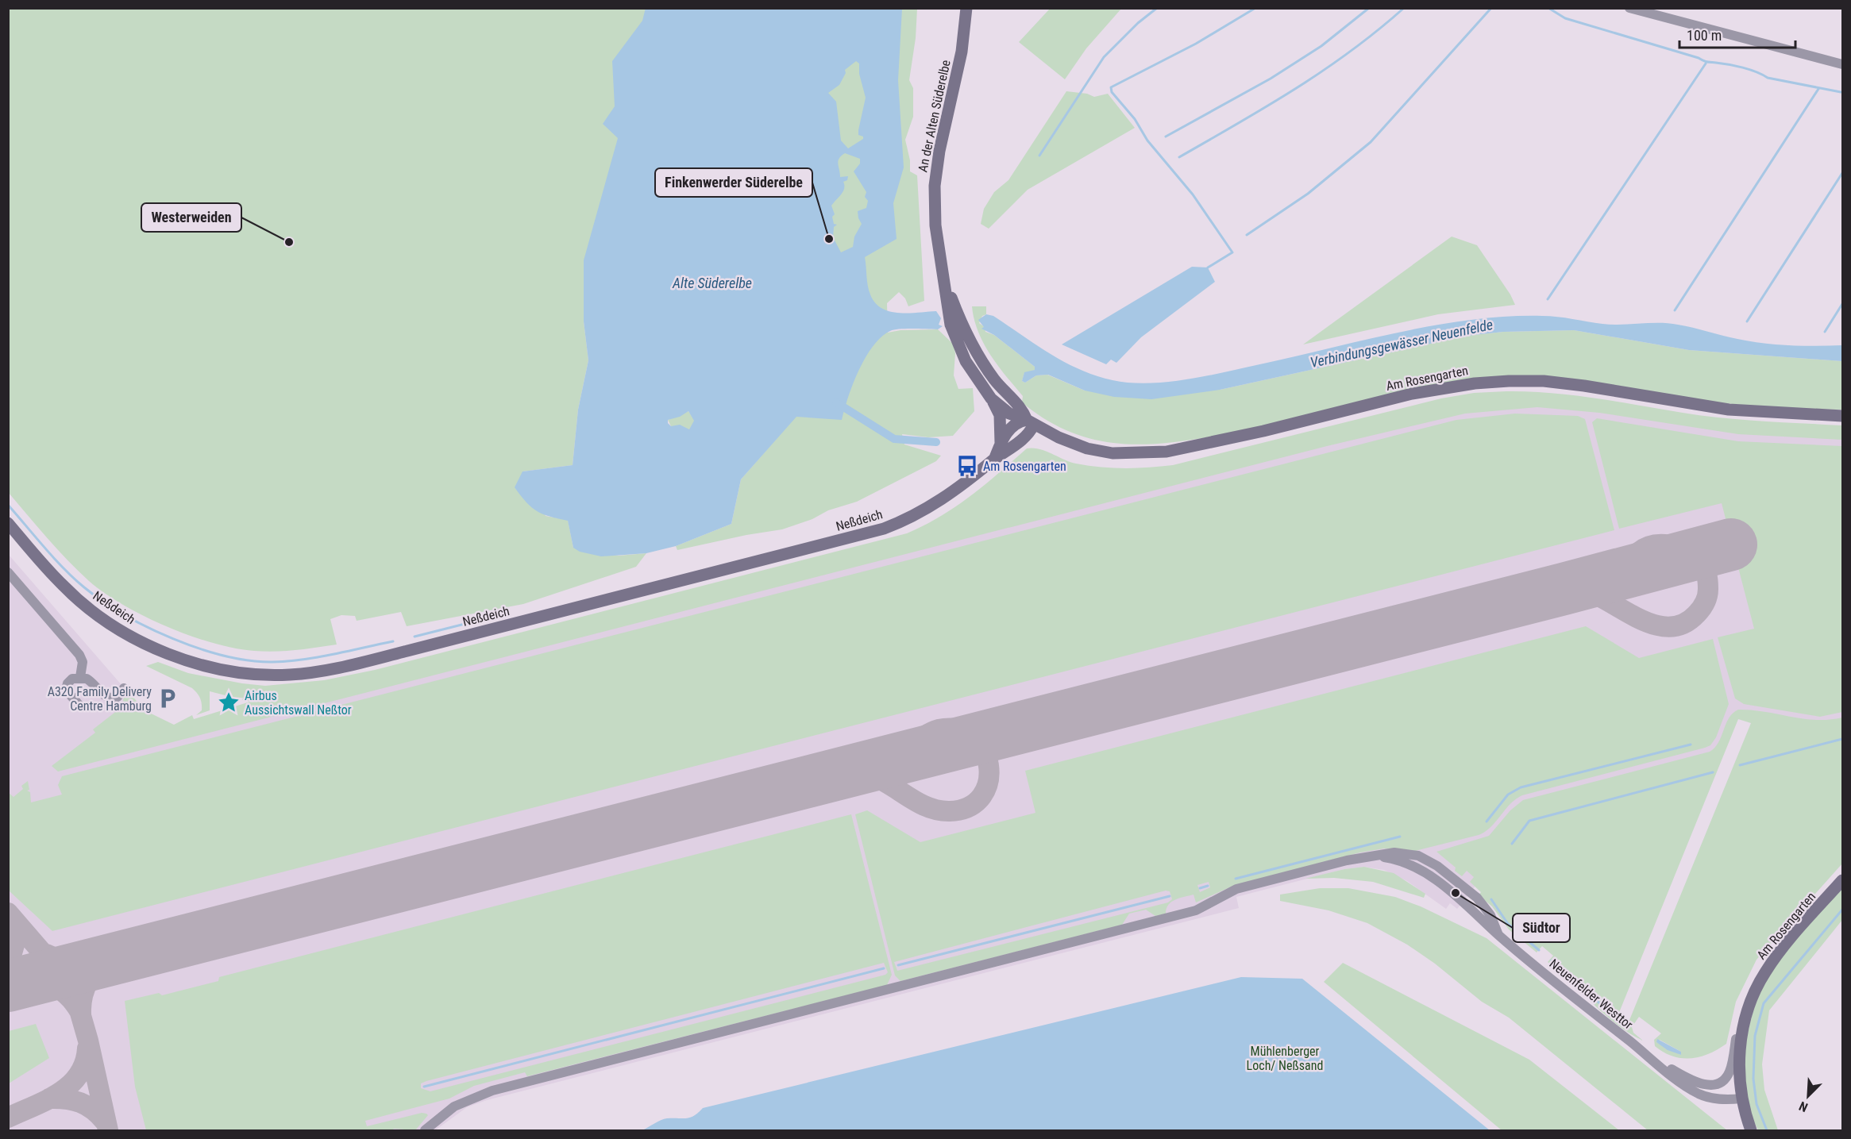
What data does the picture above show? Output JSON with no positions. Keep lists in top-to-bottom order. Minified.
{"streets":{"main road":["An der Alten Süderelbe","Am Rosengarten","Neßdeich"],"street":["Neuenfelder Westtor"]},"crossings":[["An der Alten Süderelbe","Am Rosengarten"],["An der Alten Süderelbe","Neßdeich"],["Am Rosengarten","Neßdeich"],["Am Rosengarten","Neuenfelder Westtor"]],"water":["Alte Süderelbe","Verbindungsgewässer Neuenfelde"],"parks":["Mühlenberger Loch/ Neßsand"],"places":{"other":["Finkenwerder Süderelbe","Westerweiden","Südtor"],"bus stop":["Am Rosengarten"],"parking":["A320 Family Delivery Centre Hamburg"],"place":["Airbus Aussichtswall Neßtor"]},"scale_bar":"100 m","north":"bottom left"}
